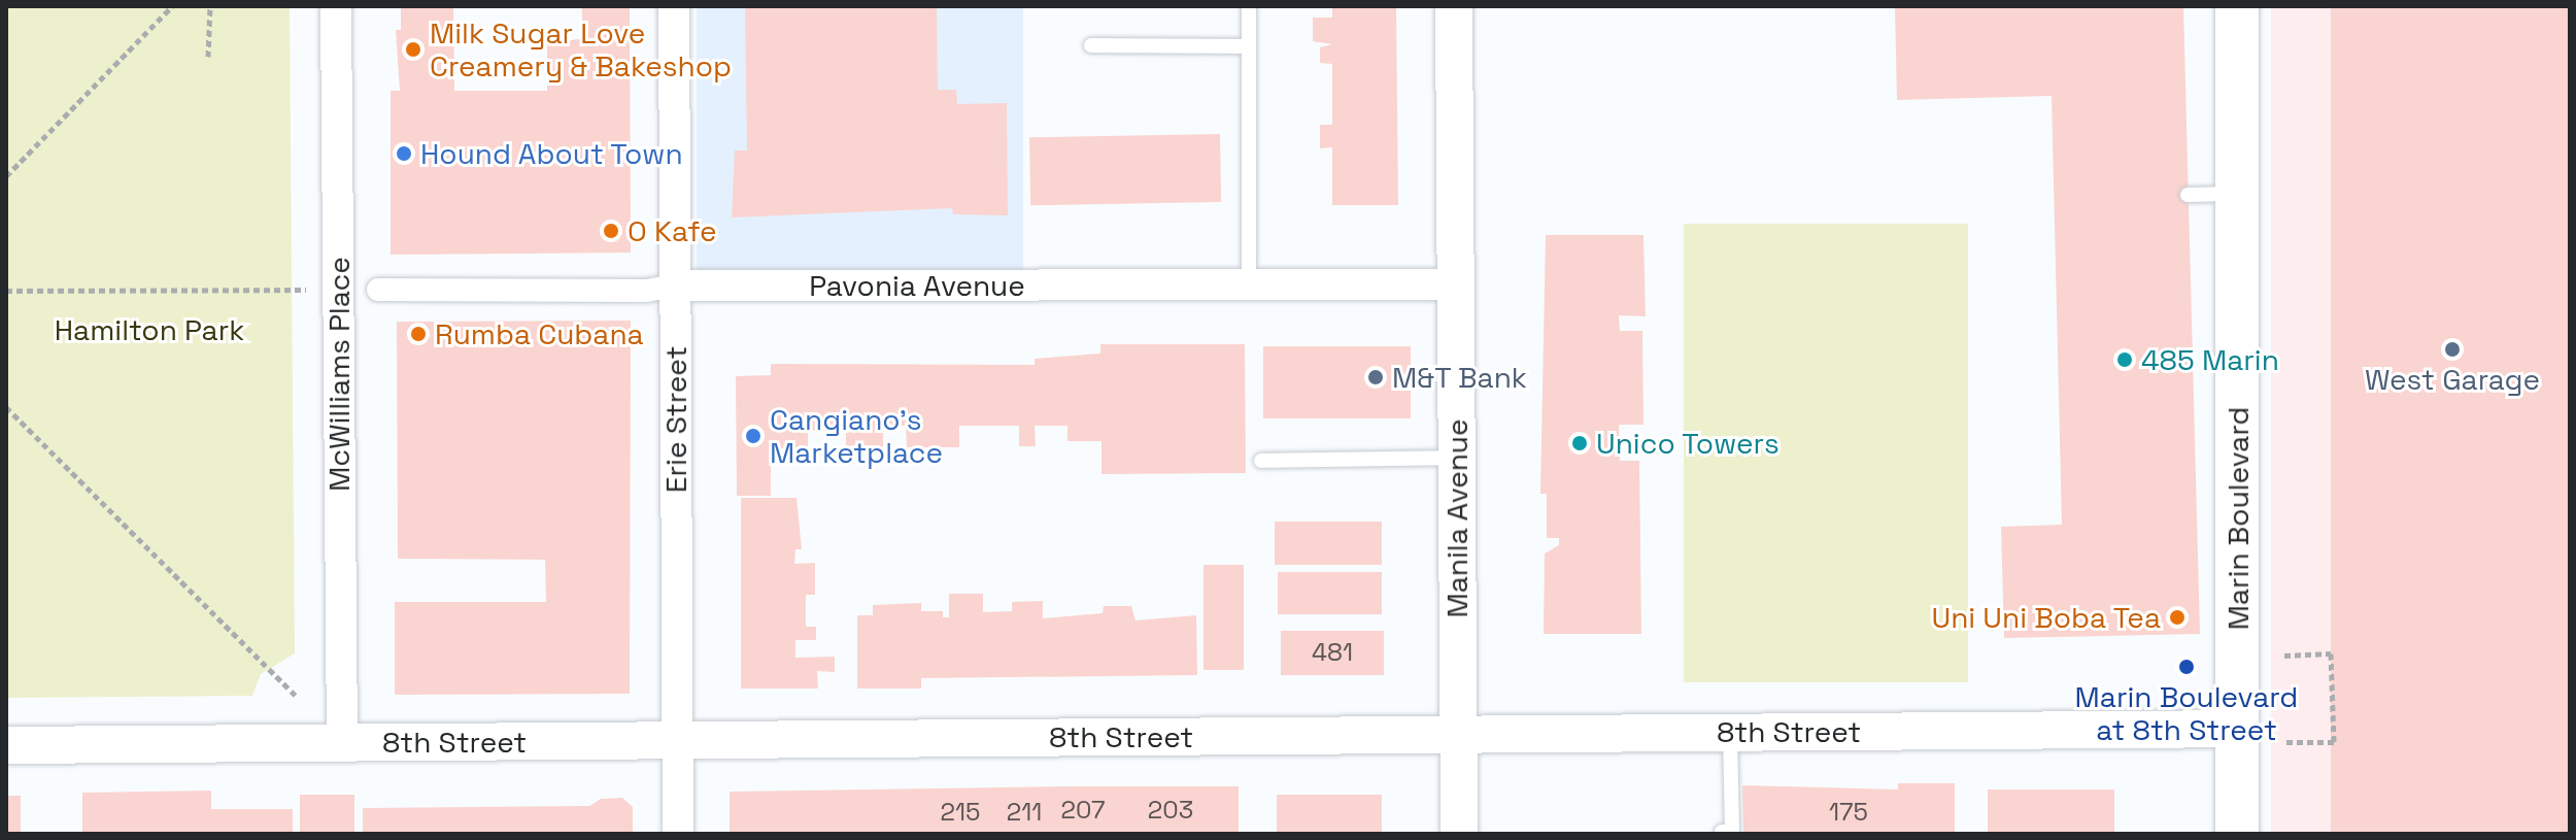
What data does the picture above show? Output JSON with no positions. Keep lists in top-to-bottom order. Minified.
{"streets":{"main road":["Marin Boulevard"],"street":["Pavonia Avenue","McWilliams Place","Erie Street","Manila Avenue","8th Street"]},"crossings":[["Pavonia Avenue","Erie Street"],["Pavonia Avenue","Manila Avenue"],["McWilliams Place","8th Street"],["Erie Street","8th Street"],["Manila Avenue","8th Street"],["Marin Boulevard","8th Street"]],"parks":["Hamilton Park"],"places":["Milk Sugar Love Creamery & Bakeshop","Hound About Town","O Kafe","Rumba Cubana","West Garage","485 Marin","M&T Bank","Cangiano's Marketplace","Unico Towers","Uni Uni Boba Tea","Marin Boulevard at 8th Street"],"house_numbers":["481","207","203","215","211","175"]}
